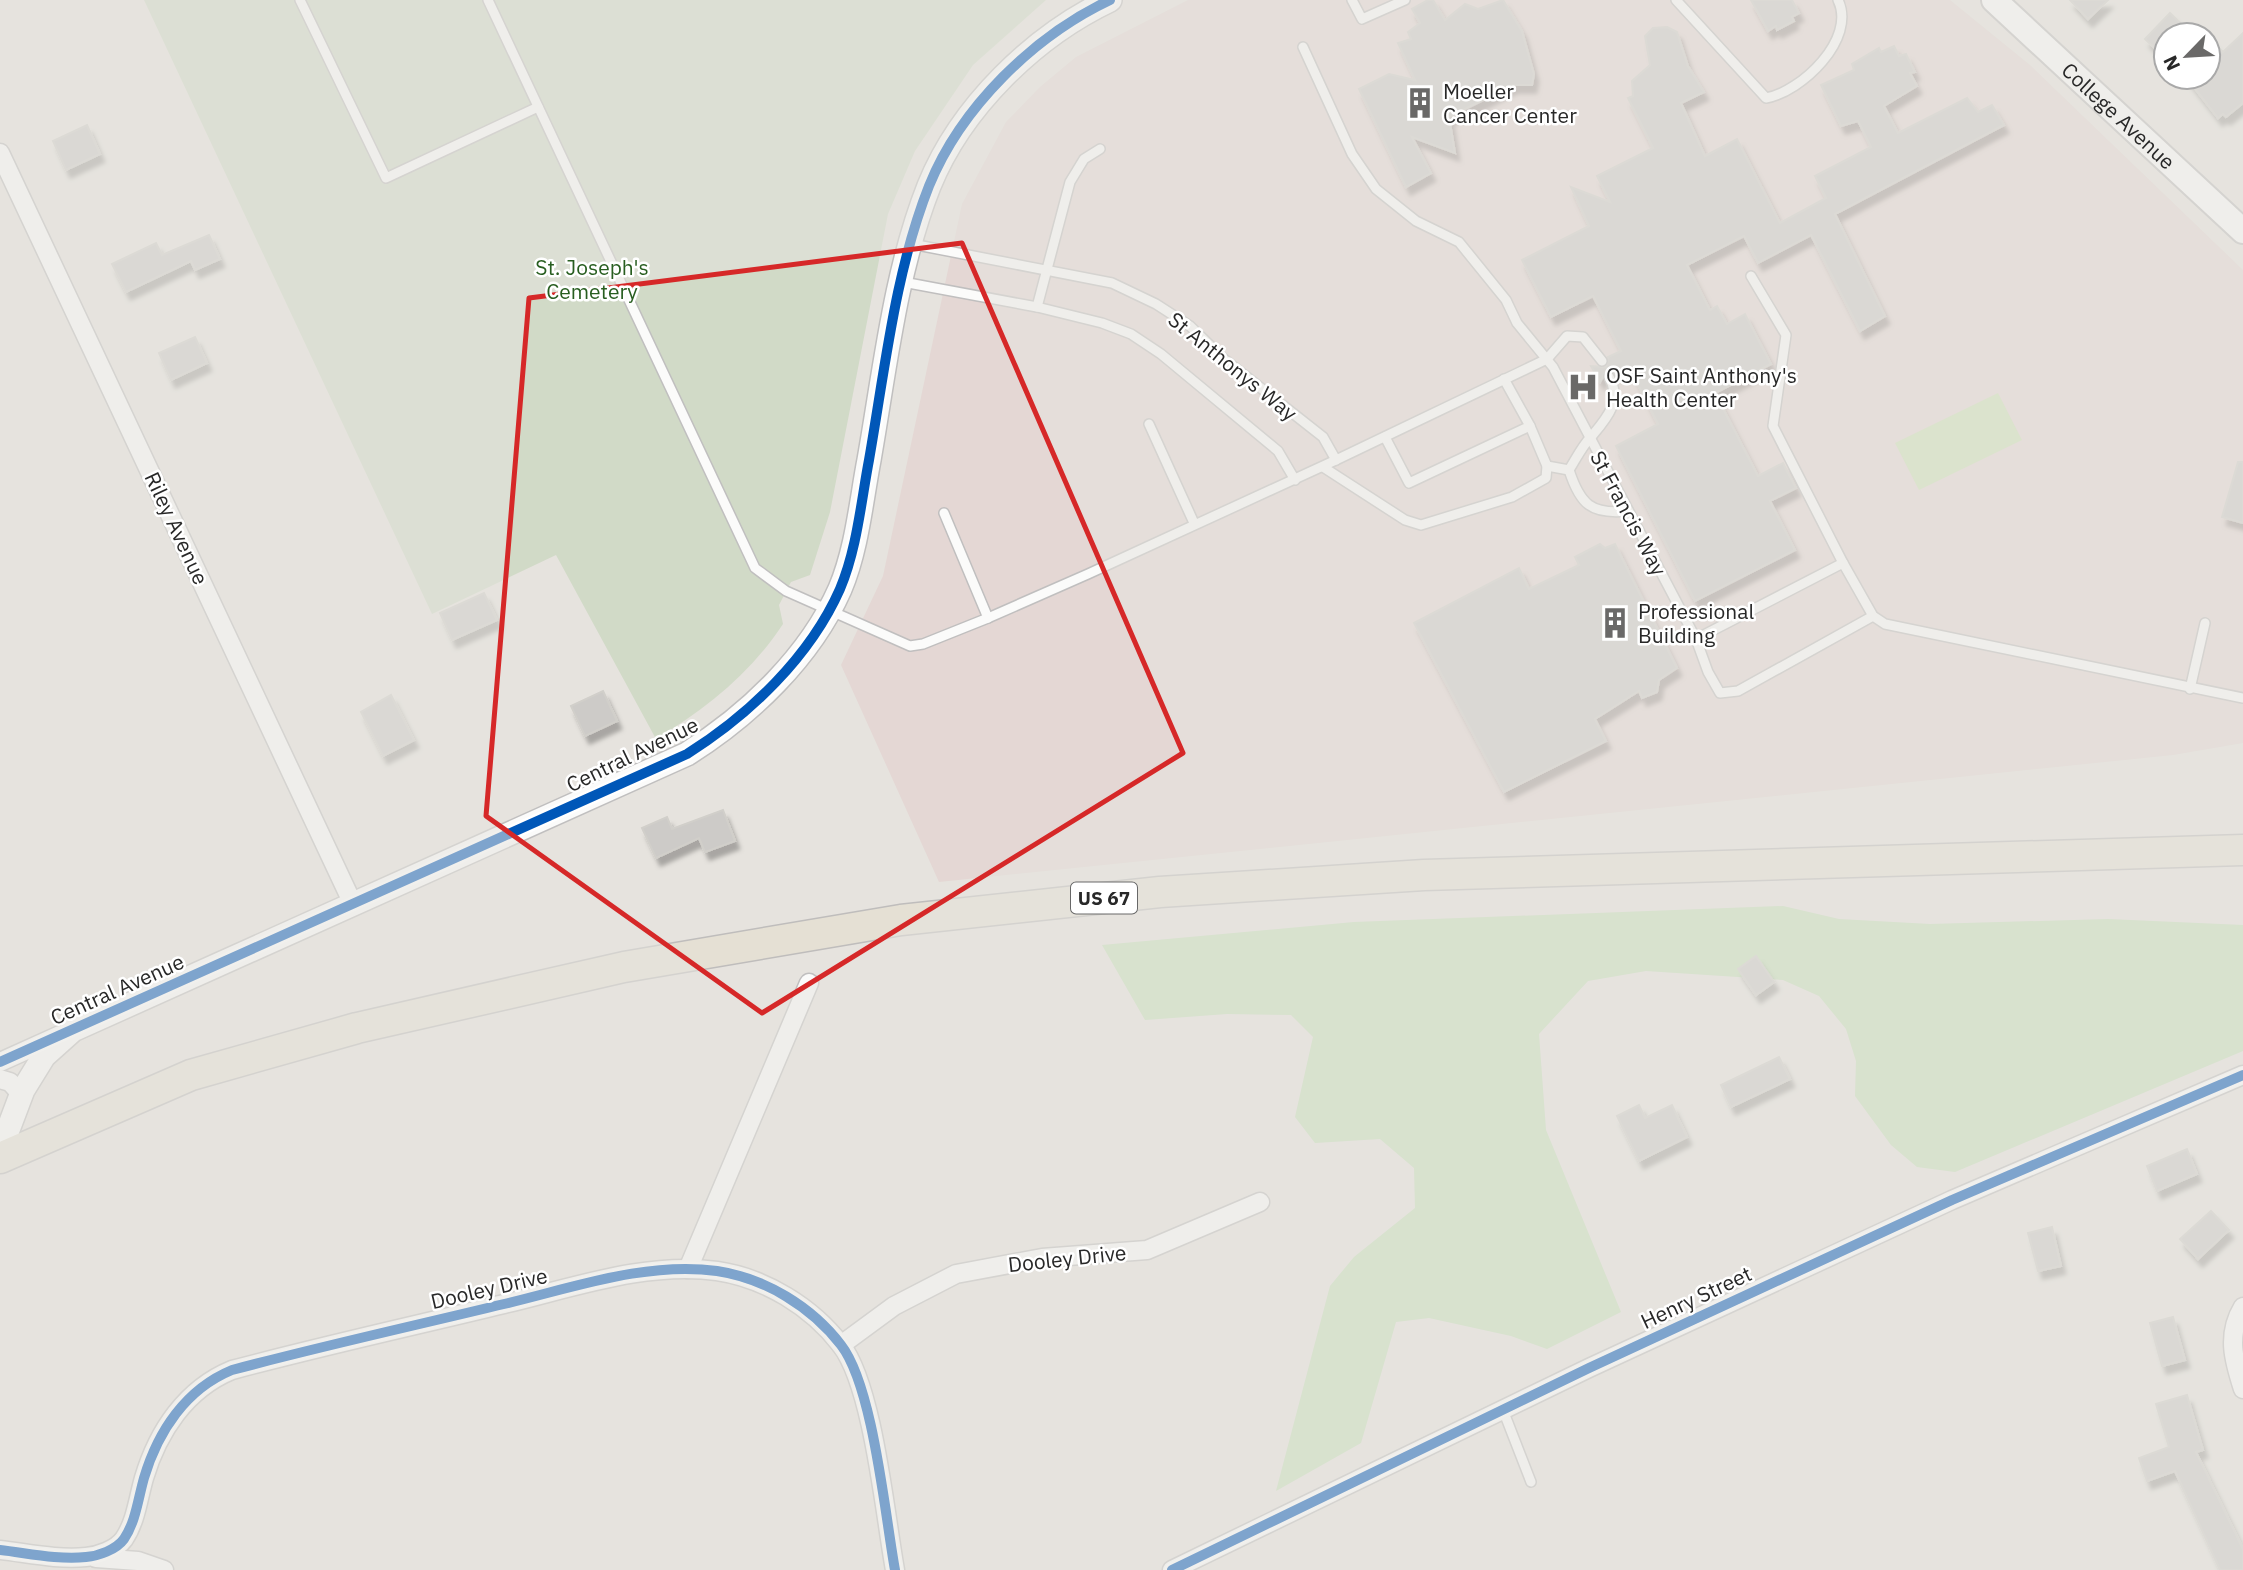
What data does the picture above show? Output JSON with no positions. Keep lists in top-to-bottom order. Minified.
{"streets":{"highway":["US 67"],"main road":["College Avenue"],"street":["Riley Avenue","Central Avenue","Dooley Drive","Henry Street"],"lane":["St Anthonys Way","St Francis Way"]},"crossings":[["St Anthonys Way","Central Avenue"],["Riley Avenue","Central Avenue"]],"parks":["St. Joseph's Cemetery"],"places":{"building":["Moeller Cancer Center","Professional Building"],"hospital":["OSF Saint Anthony's Health Center"]},"north":"bottom left"}
